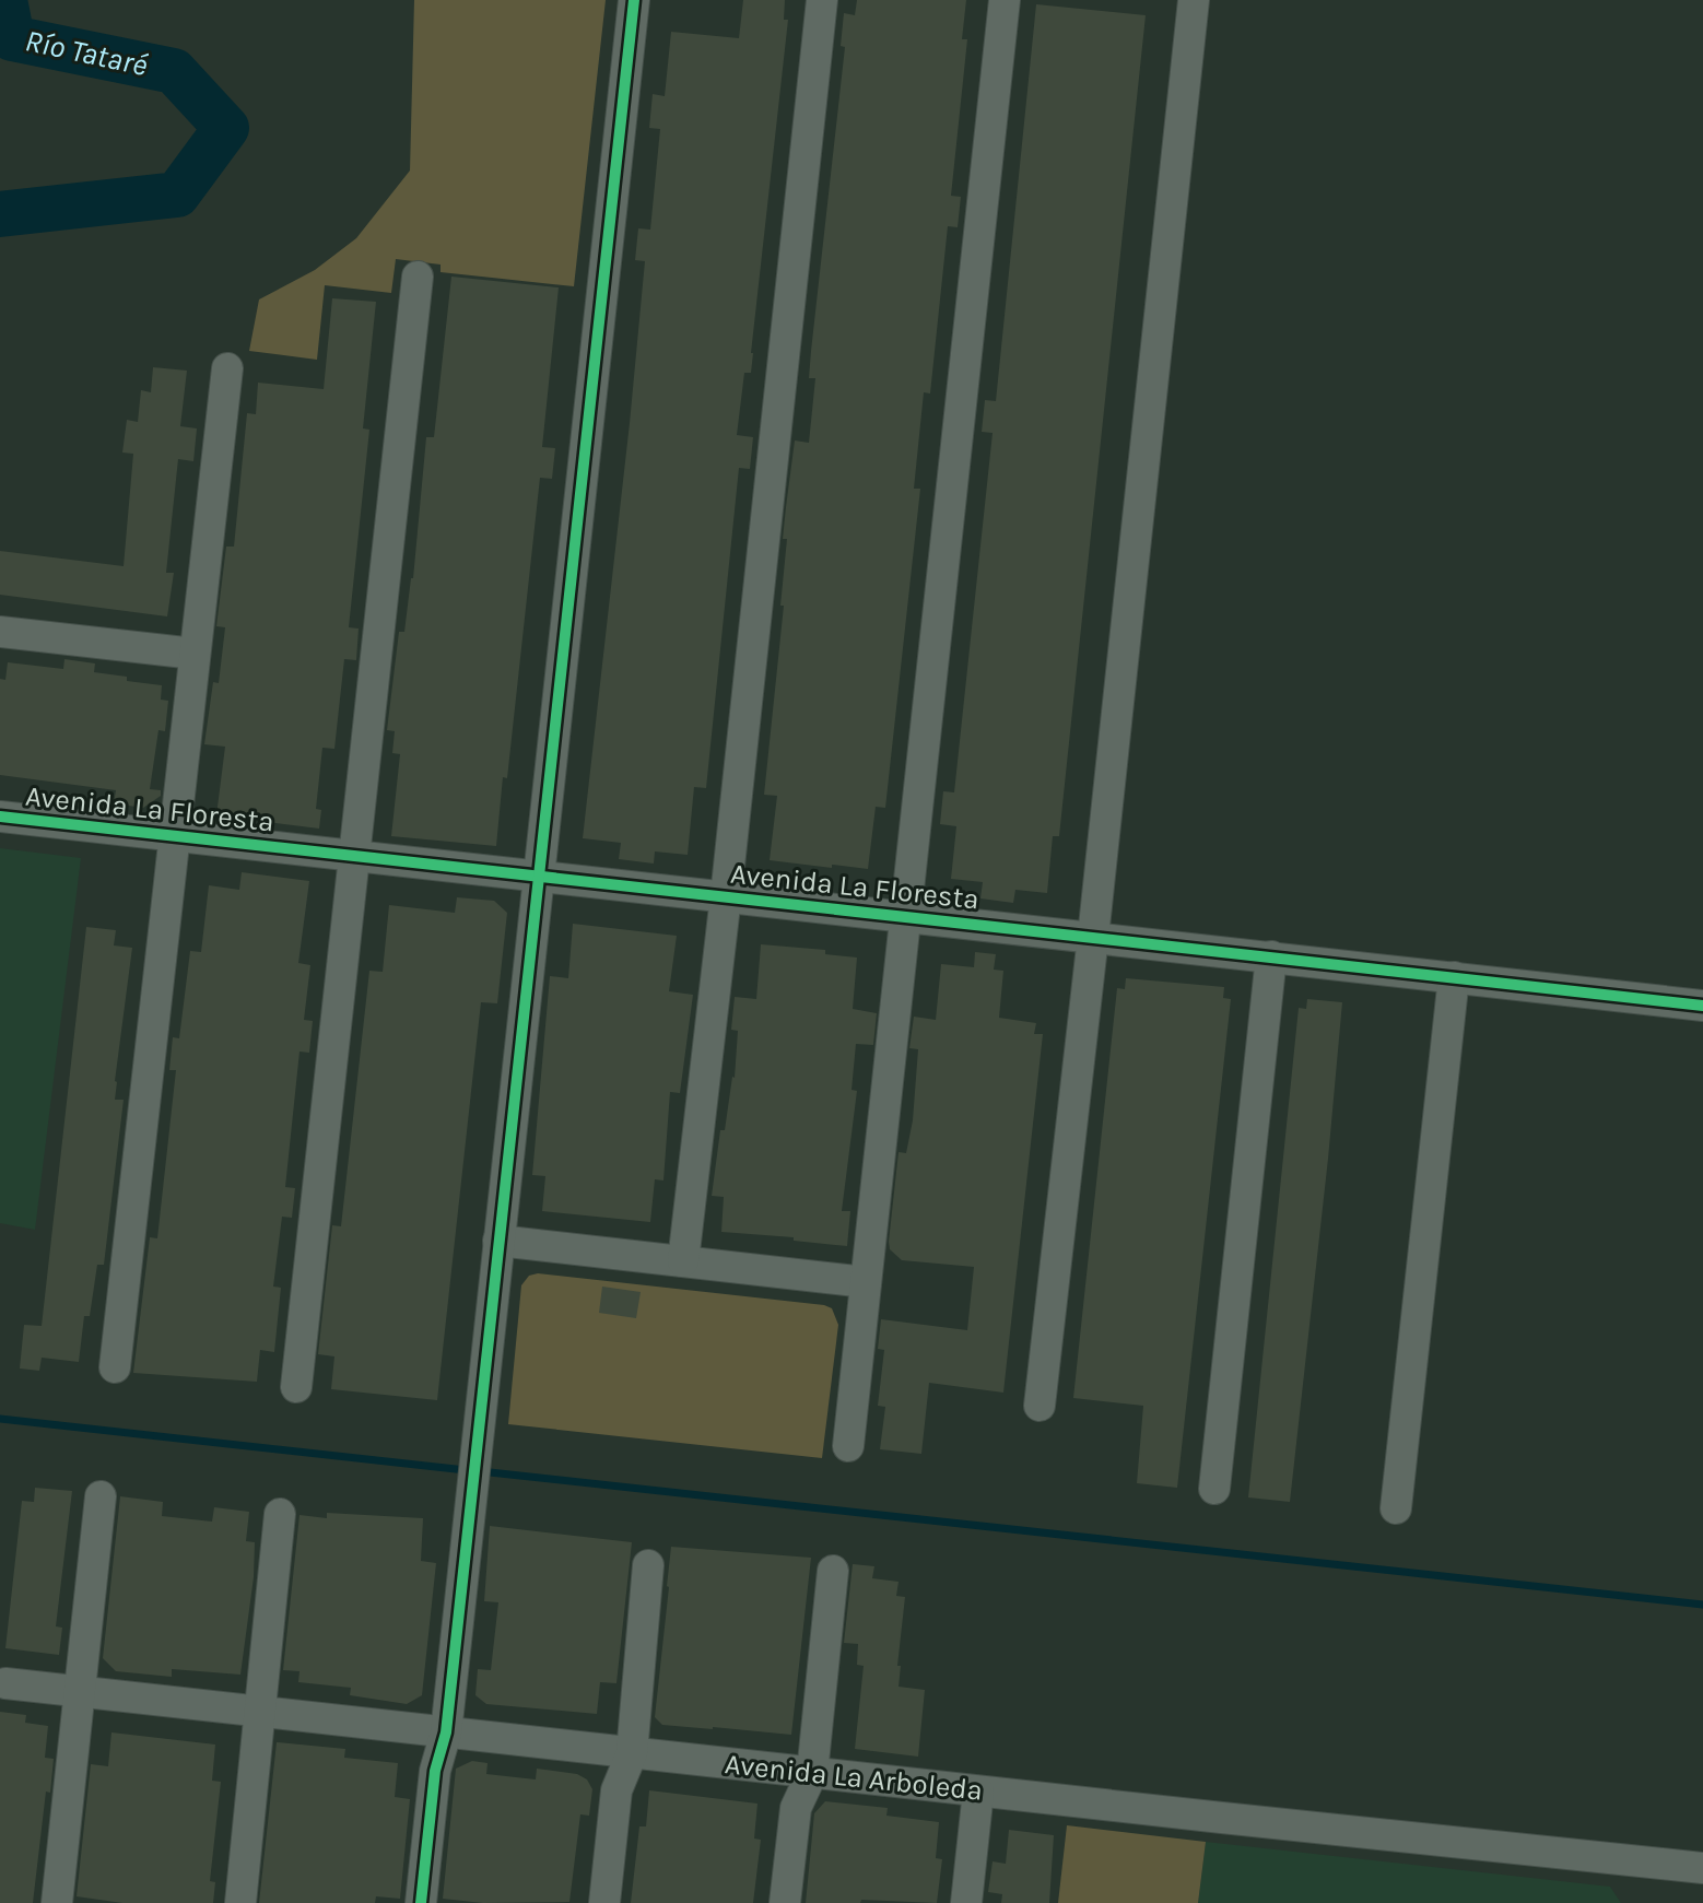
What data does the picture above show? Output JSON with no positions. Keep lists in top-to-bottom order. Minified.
{"streets":{"street":["Avenida La Floresta","Avenida La Arboleda"]},"water":["Río Tataré"]}
